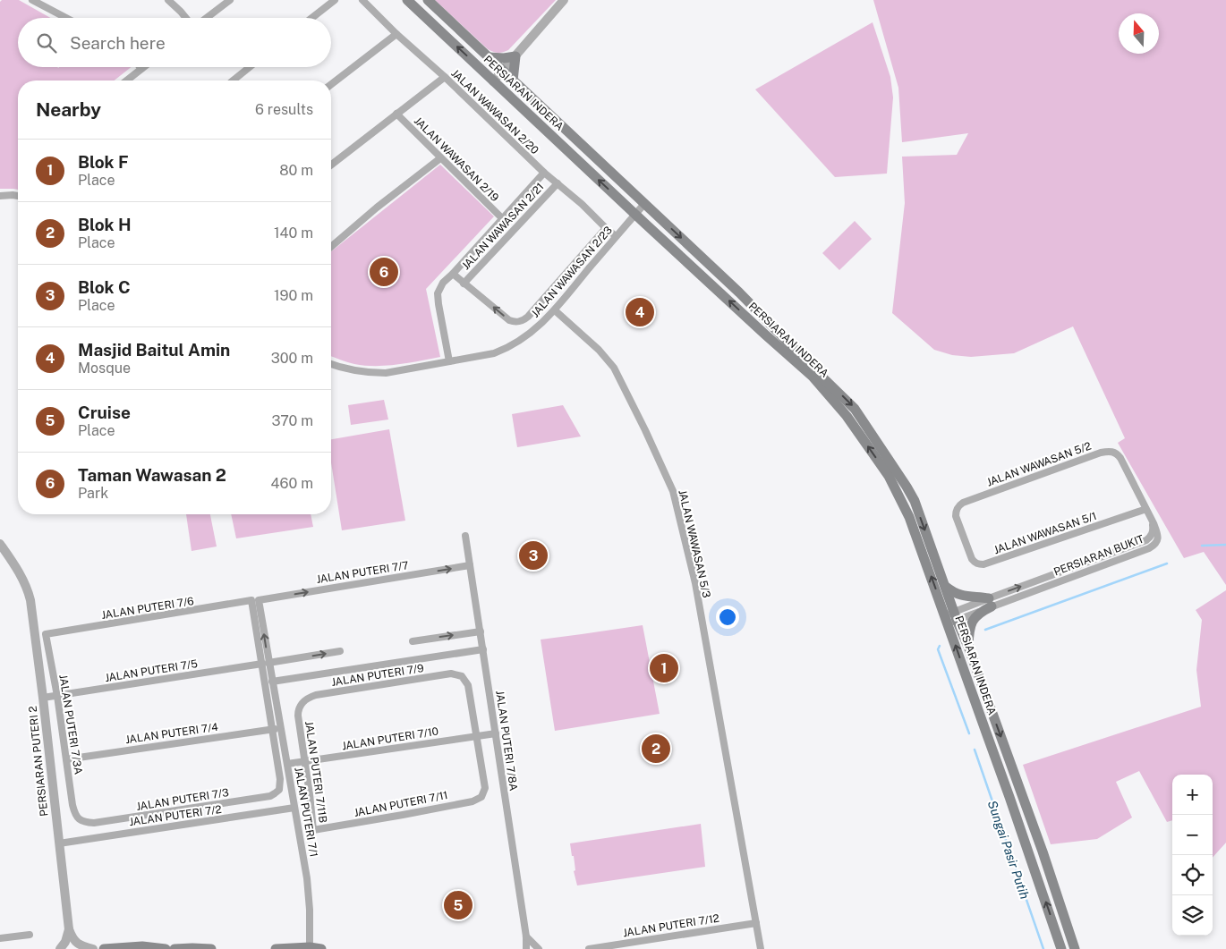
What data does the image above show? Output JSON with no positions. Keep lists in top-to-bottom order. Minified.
{"streets":{"main road":["PERSIARAN INDERA"],"street":["JALAN WAWASAN 2/20","JALAN WAWASAN 2/19","JALAN WAWASAN 2/21","JALAN WAWASAN 2/23","JALAN WAWASAN 5/2","JALAN WAWASAN 5/1","JALAN WAWASAN 5/3","PERSIARAN BUKIT","JALAN PUTERI 7/7","JALAN PUTERI 7/6","JALAN PUTERI 7/5","JALAN PUTERI 7/9","JALAN PUTERI 7/3A","JALAN PUTERI 7/4","JALAN PUTERI 7/10","JALAN PUTERI 7/8A","PERSIARAN PUTERI 2","JALAN PUTERI 7/11B","JALAN PUTERI 7/3","JALAN PUTERI 7/11","JALAN PUTERI 7/1","JALAN PUTERI 7/2","JALAN PUTERI 7/12"]},"crossings":[["PERSIARAN INDERA","JALAN WAWASAN 2/23"],["PERSIARAN INDERA","PERSIARAN BUKIT"],["JALAN WAWASAN 2/20","JALAN WAWASAN 2/21"],["JALAN WAWASAN 2/20","JALAN WAWASAN 2/23"],["JALAN WAWASAN 2/23","JALAN WAWASAN 5/3"],["JALAN WAWASAN 5/2","JALAN WAWASAN 5/1"],["JALAN WAWASAN 5/2","PERSIARAN BUKIT"],["JALAN WAWASAN 5/3","JALAN PUTERI 7/12"],["JALAN PUTERI 7/7","JALAN PUTERI 7/6"],["JALAN PUTERI 7/7","JALAN PUTERI 7/8A"],["JALAN PUTERI 7/7","JALAN PUTERI 7/1"],["JALAN PUTERI 7/6","JALAN PUTERI 7/3A"],["JALAN PUTERI 7/6","JALAN PUTERI 7/1"],["JALAN PUTERI 7/5","JALAN PUTERI 7/3A"],["JALAN PUTERI 7/5","PERSIARAN PUTERI 2"],["JALAN PUTERI 7/5","JALAN PUTERI 7/1"],["JALAN PUTERI 7/9","JALAN PUTERI 7/10"],["JALAN PUTERI 7/9","JALAN PUTERI 7/11B"],["JALAN PUTERI 7/9","JALAN PUTERI 7/11"],["JALAN PUTERI 7/3A","JALAN PUTERI 7/4"],["JALAN PUTERI 7/3A","JALAN PUTERI 7/3"],["JALAN PUTERI 7/4","JALAN PUTERI 7/3"],["JALAN PUTERI 7/4","JALAN PUTERI 7/1"],["JALAN PUTERI 7/10","JALAN PUTERI 7/8A"],["JALAN PUTERI 7/10","JALAN PUTERI 7/11B"],["JALAN PUTERI 7/10","JALAN PUTERI 7/11"],["JALAN PUTERI 7/10","JALAN PUTERI 7/1"],["PERSIARAN PUTERI 2","JALAN PUTERI 7/2"],["JALAN PUTERI 7/11B","JALAN PUTERI 7/11"],["JALAN PUTERI 7/1","JALAN PUTERI 7/2"]],"one_way":["JALAN PUTERI 7/7"],"water":["Sungai Pasir Putih"],"north":"top","page":{"search":"Search here","heading":["Nearby","6 results"],"list":[{"mark":"1","name":"Blok F","note":"Place","value":"80 m"},{"mark":"2","name":"Blok H","note":"Place","value":"140 m"},{"mark":"3","name":"Blok C","note":"Place","value":"190 m"},{"mark":"4","name":"Masjid Baitul Amin","note":"Mosque","value":"300 m"},{"mark":"5","name":"Cruise","note":"Place","value":"370 m"},{"mark":"6","name":"Taman Wawasan 2","note":"Park","value":"460 m"}],"pins":["6","4","3","1","2","5"],"map_buttons":["+","−"]}}
